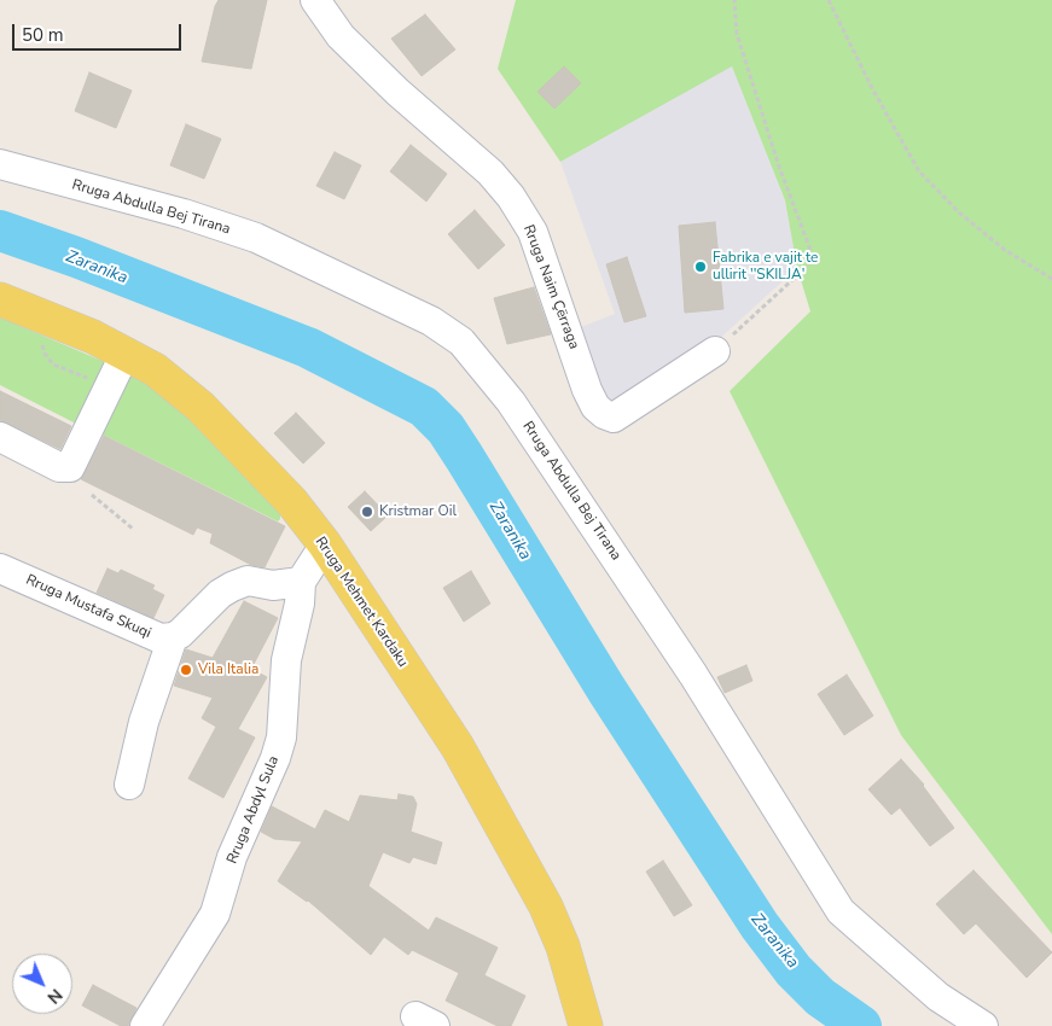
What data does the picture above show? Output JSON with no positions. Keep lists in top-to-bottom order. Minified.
{"streets":{"main road":["Rruga Mehmet Kardaku"],"street":["Rruga Abdulla Bej Tirana","Rruga Naim Çërraga","Rruga Mustafa Skuqi","Rruga Abdyl Sula"]},"crossings":[["Rruga Mehmet Kardaku","Rruga Abdyl Sula"],["Rruga Mustafa Skuqi","Rruga Abdyl Sula"]],"water":["Zaranika"],"places":["Fabrika e vajit te ullirit ''SKILJA'","Kristmar Oil","Vila Italia"],"scale_bar":"50 m","north":"bottom right"}
